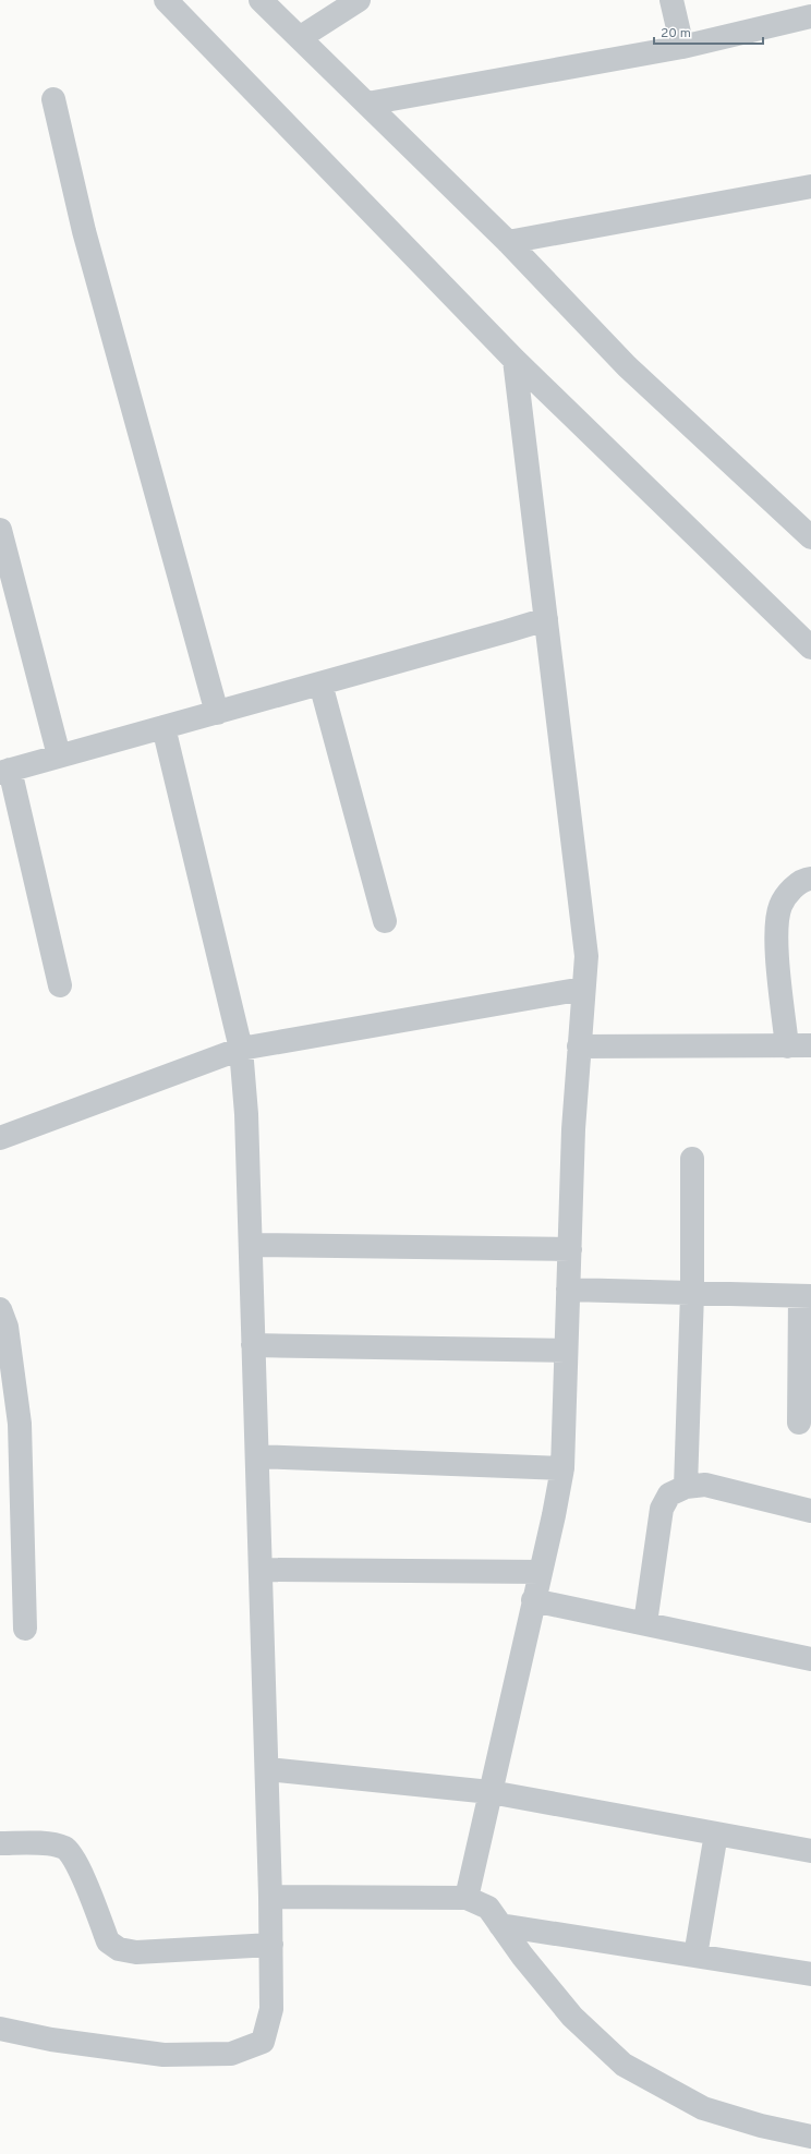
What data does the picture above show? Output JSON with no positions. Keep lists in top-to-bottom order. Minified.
{"scale_bar":"20 m"}
